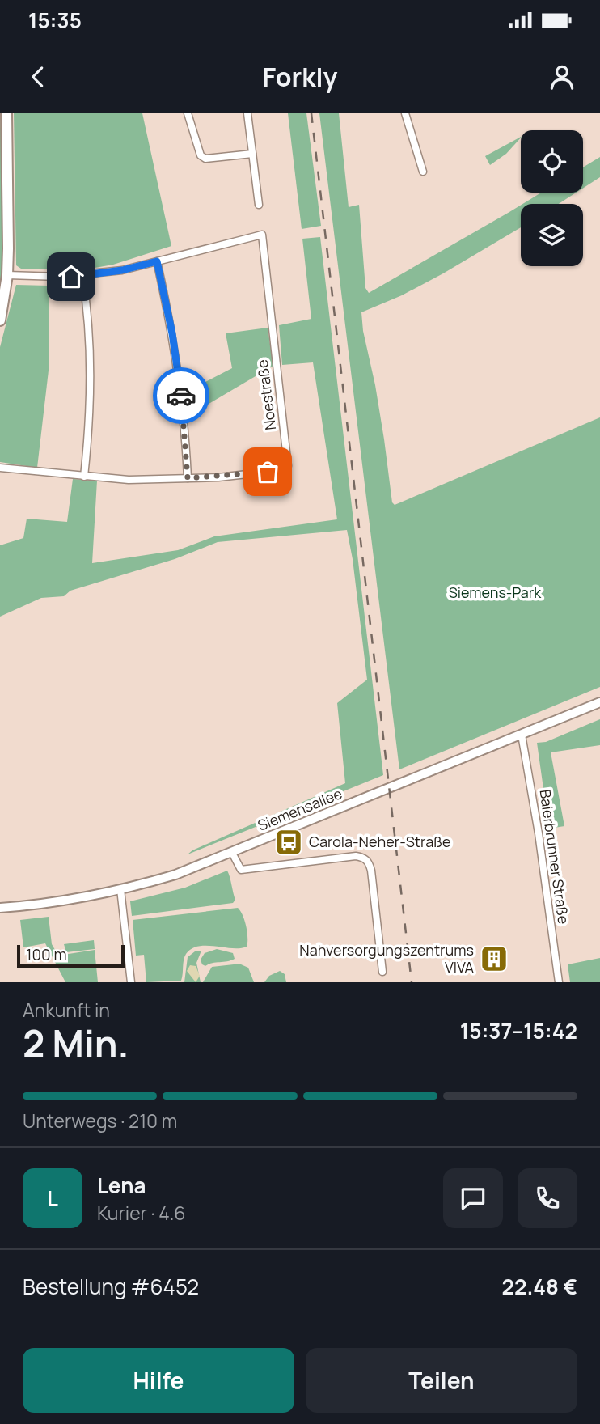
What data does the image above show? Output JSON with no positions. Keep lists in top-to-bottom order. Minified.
{"streets":{"main road":["Siemensallee"],"street":["Noestraße","Baierbrunner Straße"]},"crossings":[["Siemensallee","Baierbrunner Straße"]],"parks":["Siemens-Park"],"places":{"bus stop":["Carola-Neher-Straße"],"building":["Nahversorgungszentrums VIVA"]},"scale_bar":"100 m","page":{"status":"15:35","header":"Forkly","scale":"100 m","heading":["2 Min.","Ankunft in","15:37–15:42"],"panel":["Lena","Kurier · 4.6","Bestellung #6452","22.48 €"],"bar":"Unterwegs · 210 m","round":"L","buttons":["Hilfe","Teilen"]}}
